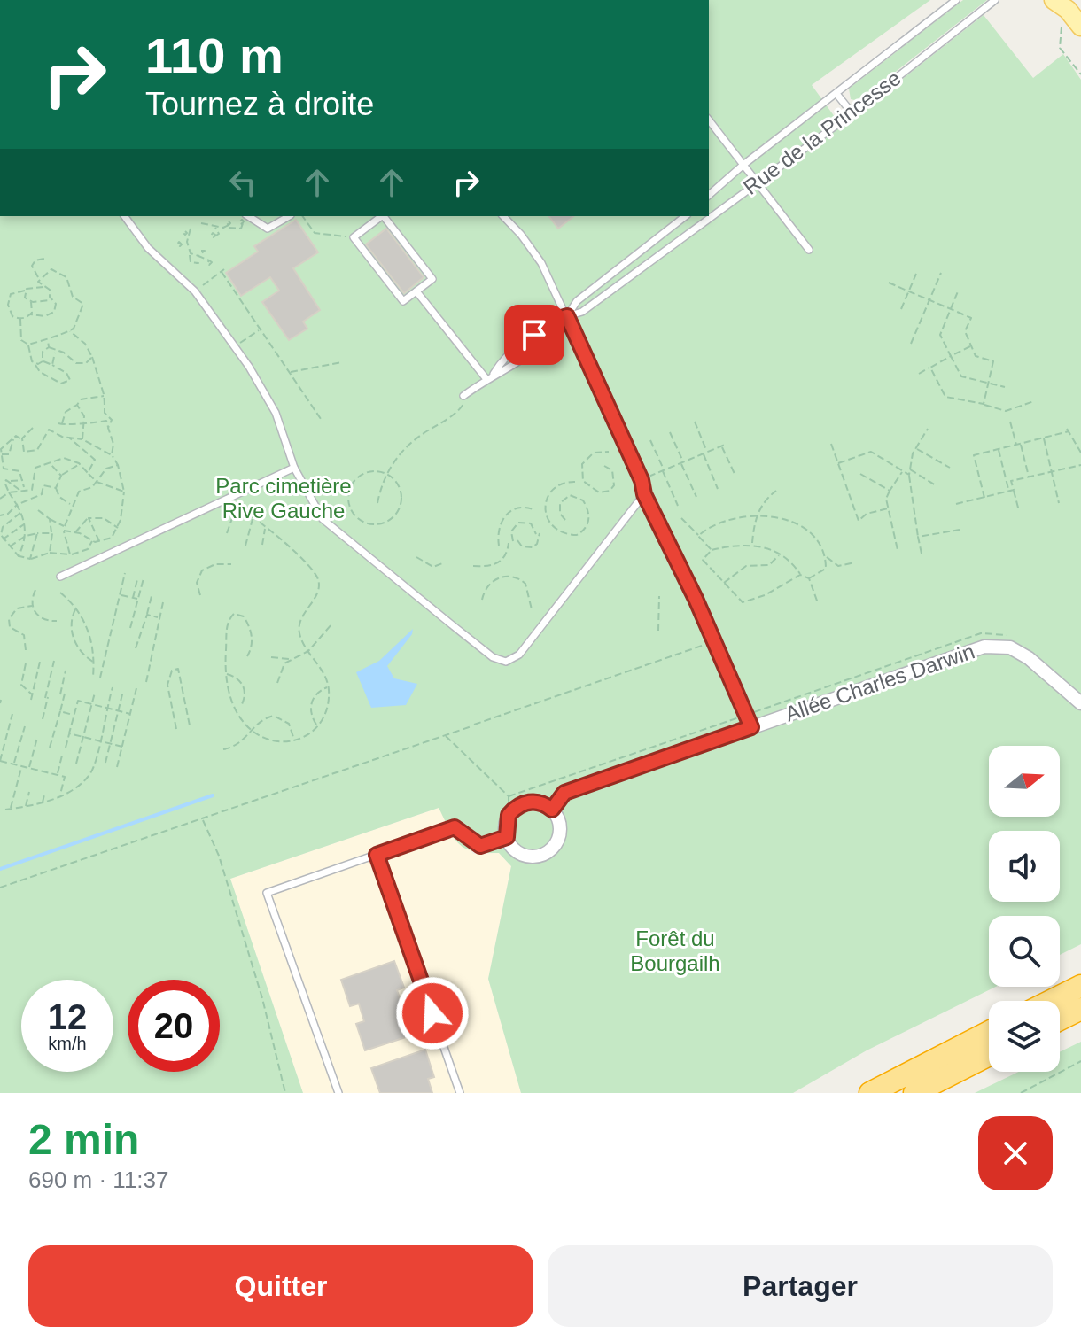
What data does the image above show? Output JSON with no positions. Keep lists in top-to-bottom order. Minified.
{"streets":{"street":["Allée Charles Darwin"],"lane":["Rue de la Princesse"]},"parks":["Parc cimetière Rive Gauche","Forêt du Bourgailh"],"north":"right","page":{"turn":["110 m","Tournez à droite"],"speed":"12 km/h","limit":"20","heading":["2 min","690 m · 11:37"],"buttons":["Quitter","Partager"]}}
